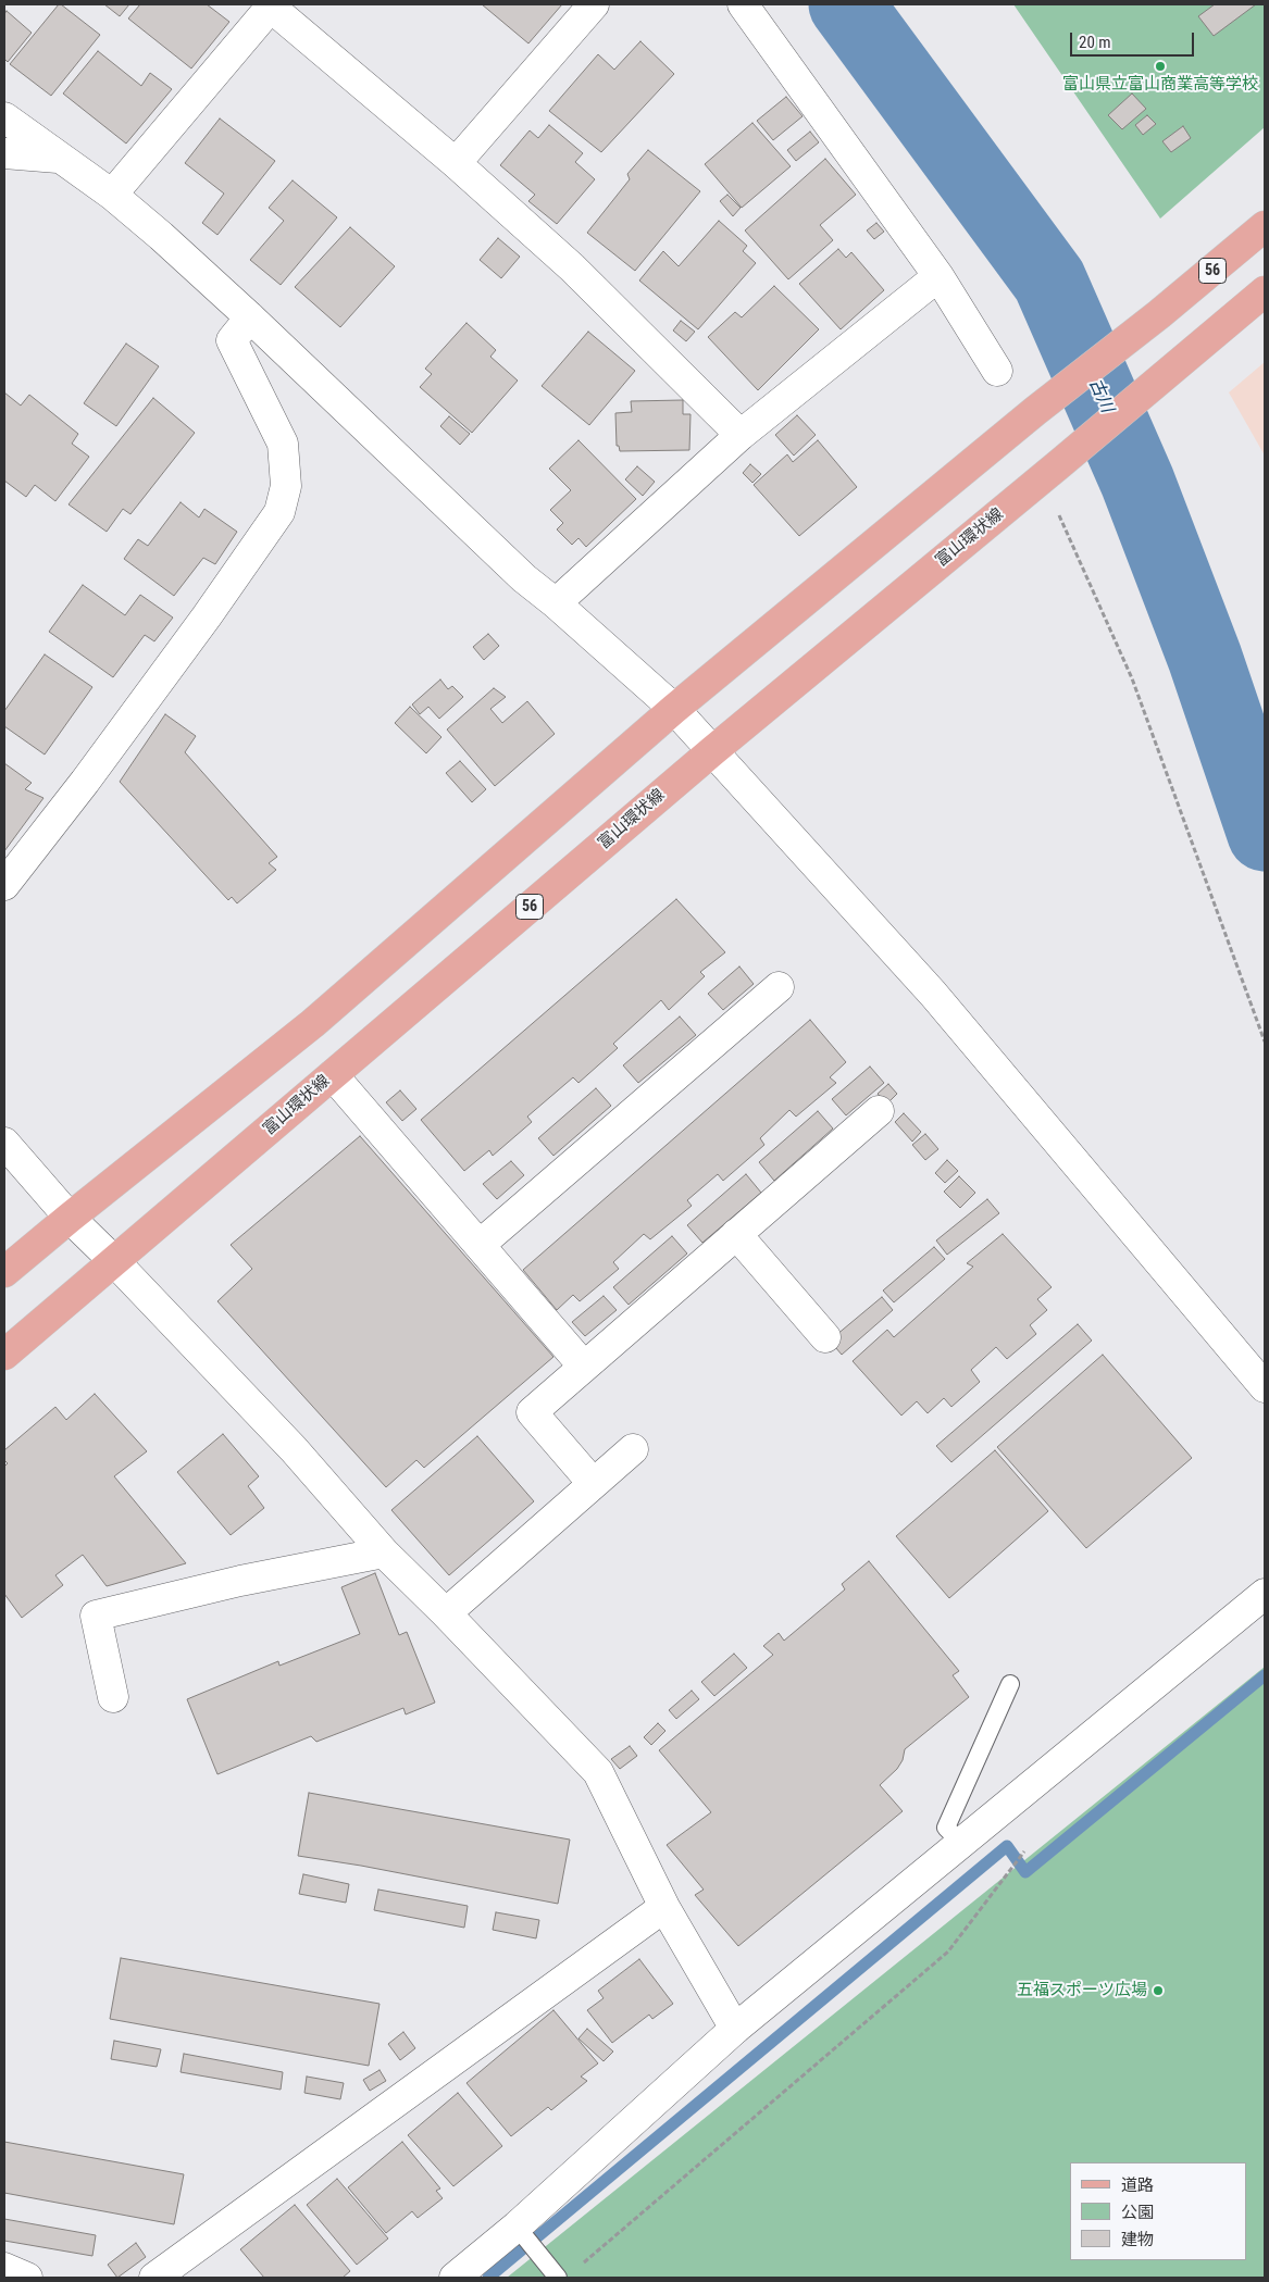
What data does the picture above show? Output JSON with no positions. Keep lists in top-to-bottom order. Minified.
{"streets":{"main road":["56","富山環状線"]},"water":["古川"],"places":["富山県立富山商業高等学校","五福スポーツ広場"],"legend":["道路","公園","建物"],"scale_bar":"20 m"}
